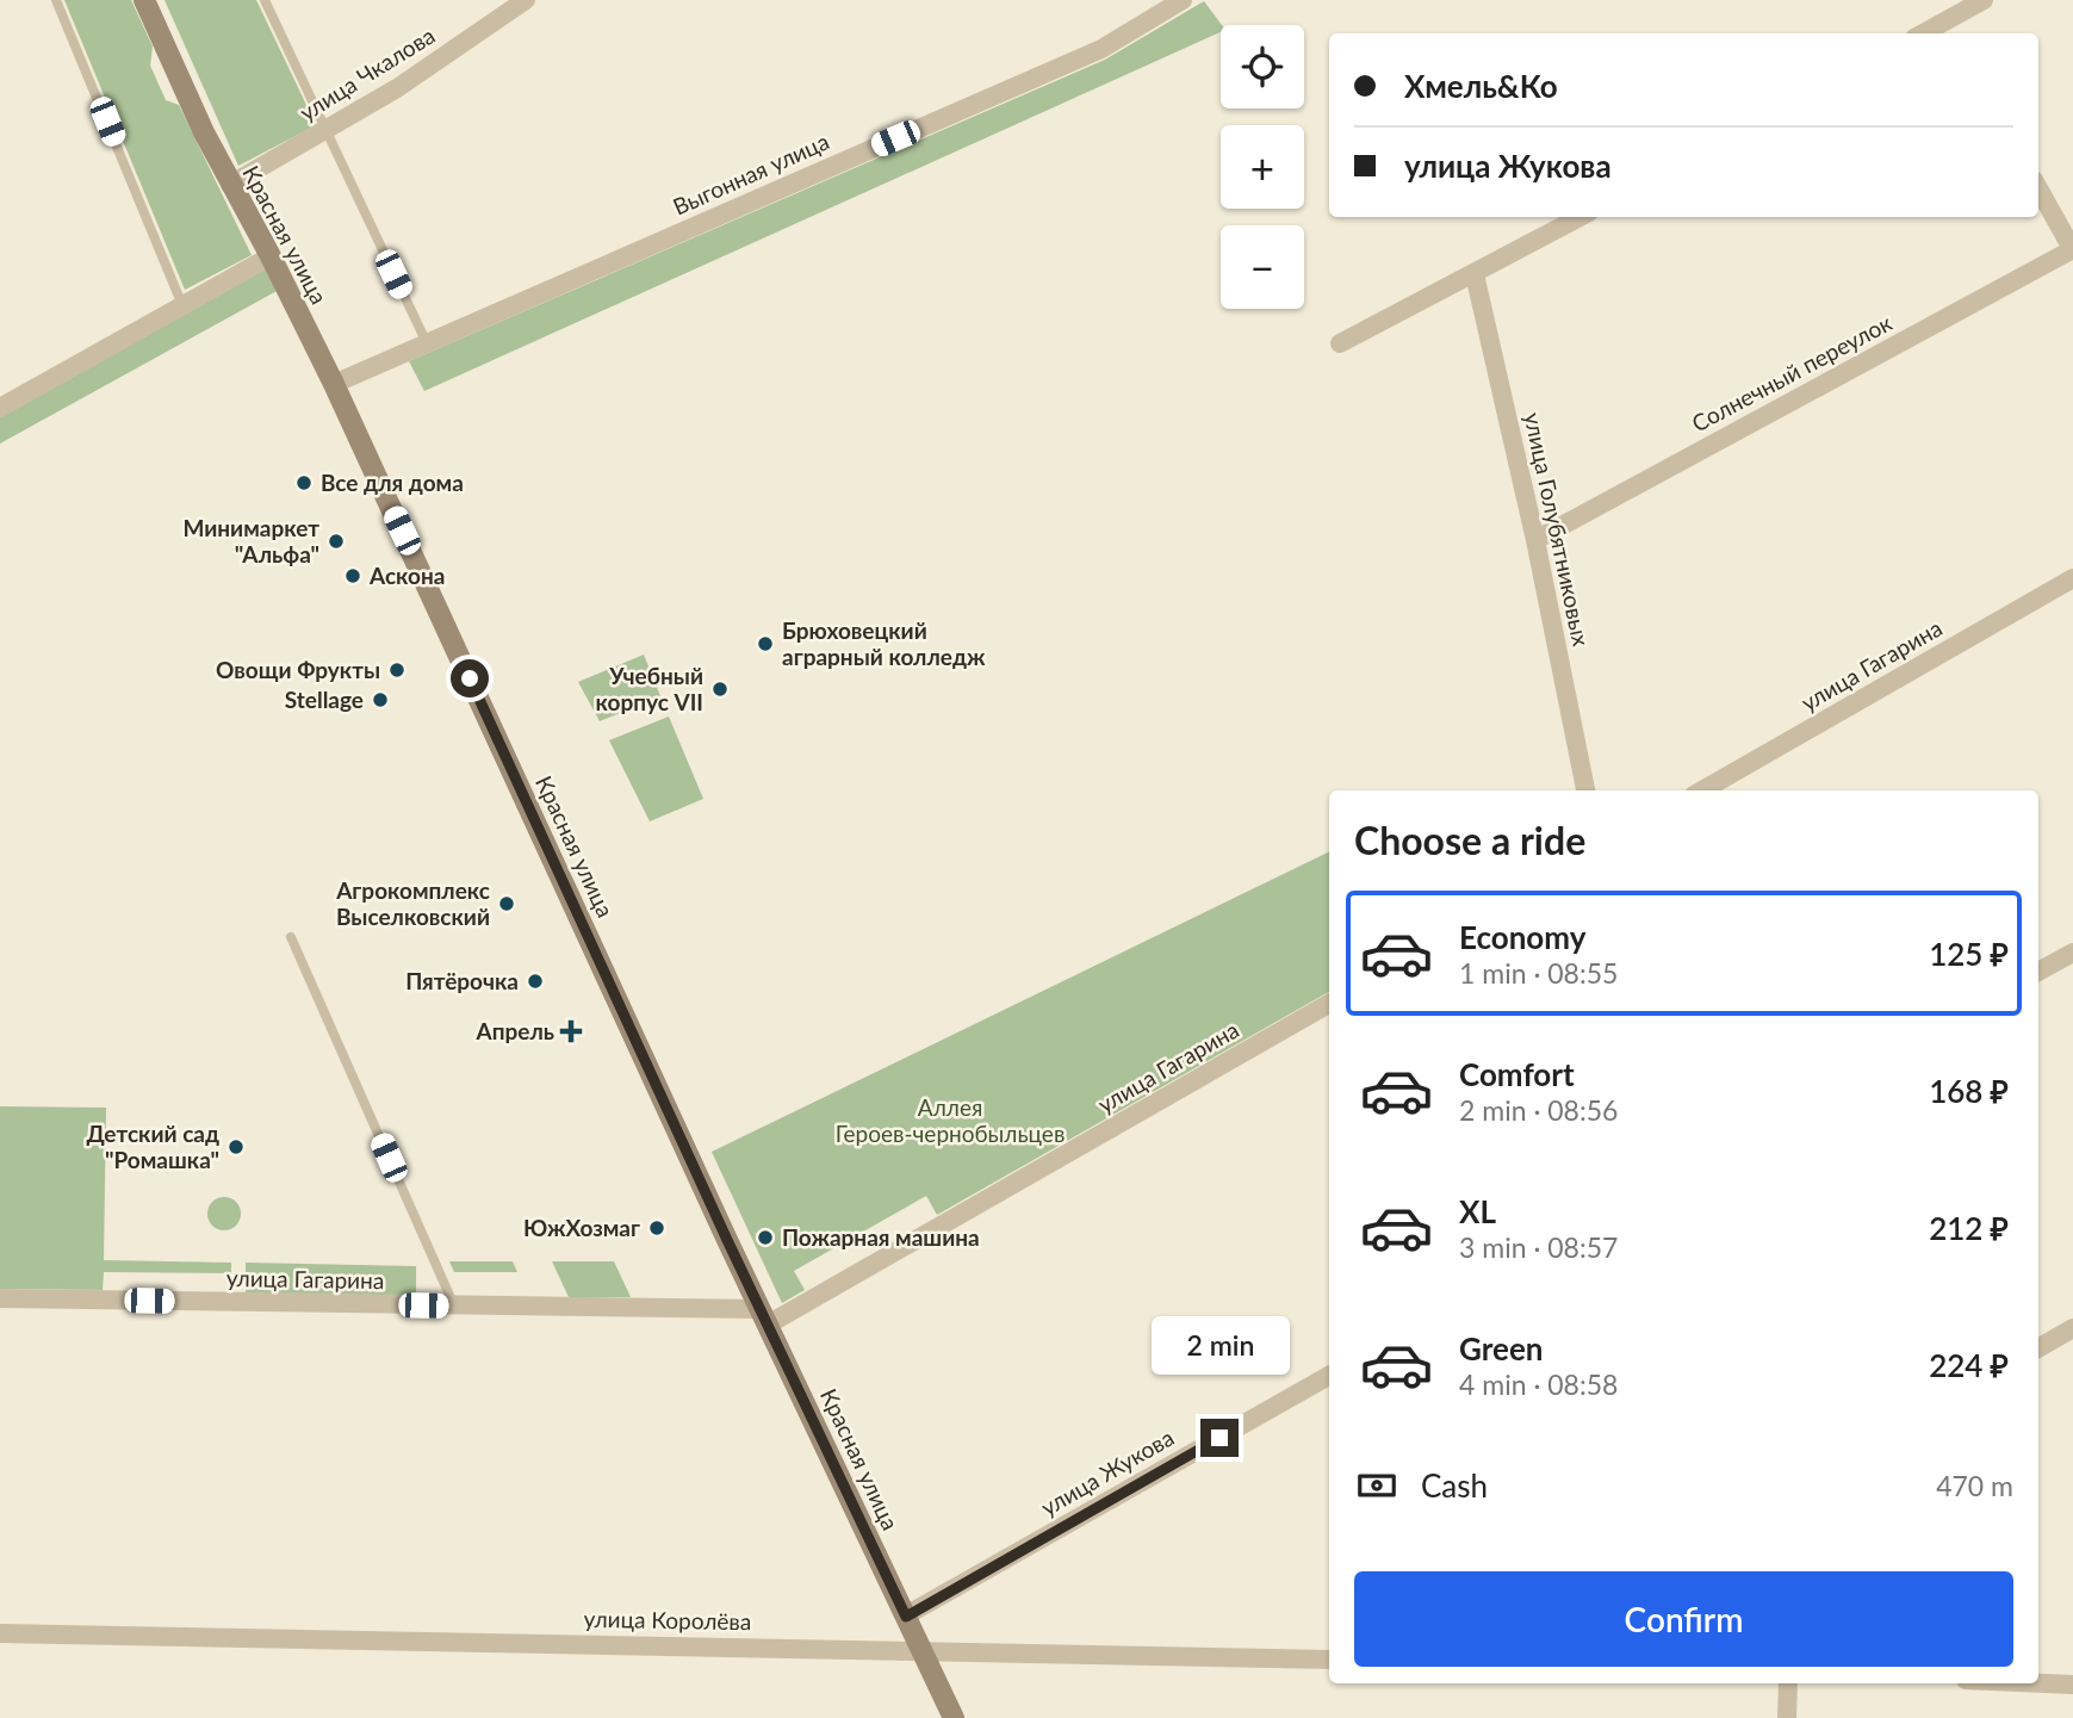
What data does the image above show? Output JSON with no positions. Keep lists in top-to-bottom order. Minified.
{"streets":{"street":["улица Чкалова","Выгонная улица","Красная улица","Солнечный переулок","улица Голубятниковых","улица Гагарина","улица Жукова","улица Королёва"]},"crossings":[["улица Чкалова","Красная улица"],["Выгонная улица","Красная улица"],["Красная улица","улица Гагарина"],["Красная улица","улица Жукова"],["Красная улица","улица Королёва"],["Солнечный переулок","улица Голубятниковых"]],"parks":["Аллея Героев-чернобыльцев"],"places":{"other":["Все для дома","Минимаркет \"Альфа\"","Аскона","Брюховецкий аграрный колледж","Овощи Фрукты","Учебный корпус VII","Stellage","Агрокомплекс Выселковский","Пятёрочка","Детский сад \"Ромашка\"","ЮжХозмаг","Пожарная машина"],"health":["Апрель"]},"page":{"map_buttons":["+","−"],"banner":["Хмель&Ко","улица Жукова"],"heading":"Choose a ride","list":[{"name":"Economy","note":"1 min · 08:55","value":"125 ₽"},{"name":"Comfort","note":"2 min · 08:56","value":"168 ₽"},{"name":"XL","note":"3 min · 08:57","value":"212 ₽"},{"name":"Green","note":"4 min · 08:58","value":"224 ₽"}],"bubble":"2 min","pay":["Cash","470 m"],"buttons":"Confirm"}}
